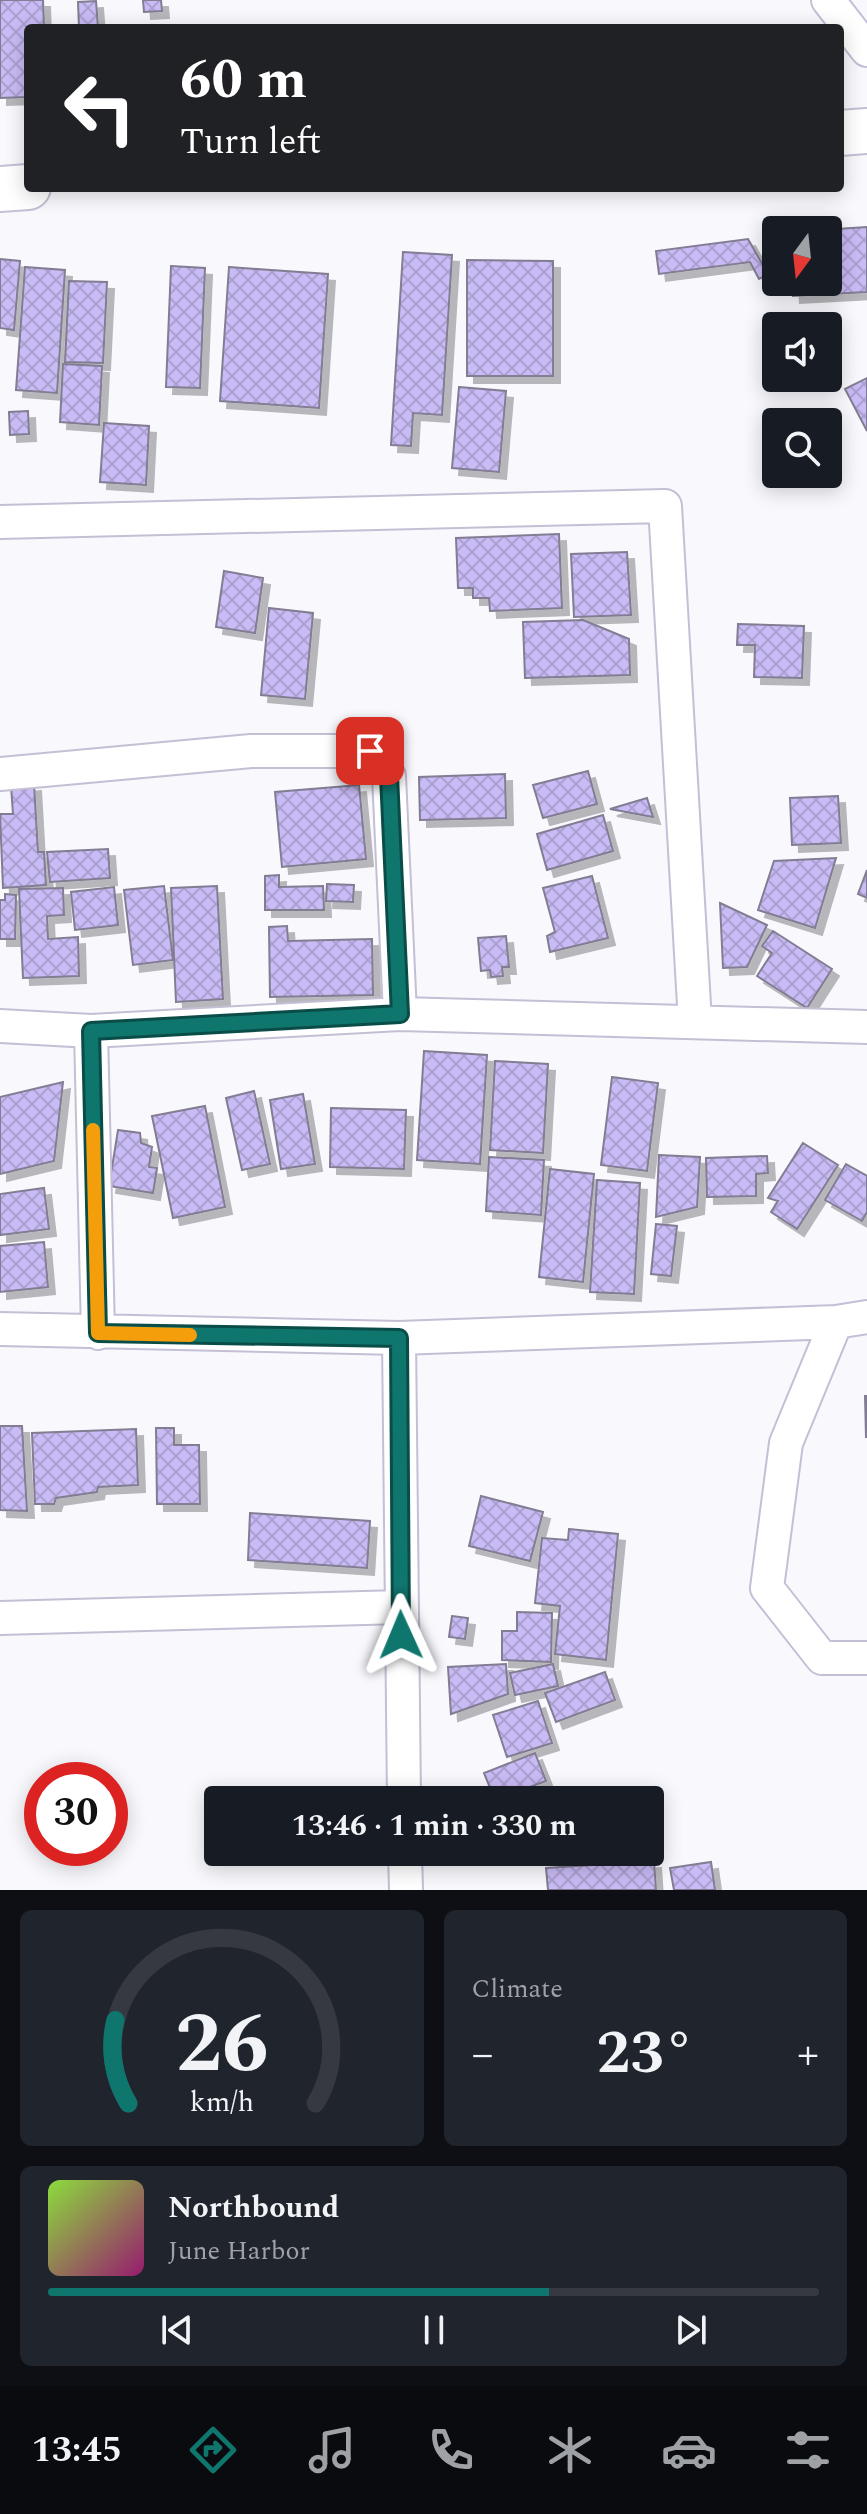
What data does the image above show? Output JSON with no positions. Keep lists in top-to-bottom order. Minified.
{"north":"bottom","page":{"turn":["60 m","Turn left"],"limit":"30","trip":"13:46 · 1 min · 330 m","tile":"Climate","heat":["−","23°","+"],"song":["Northbound","June Harbor"],"tabs":"13:45","gauge":["26","km/h"]}}
